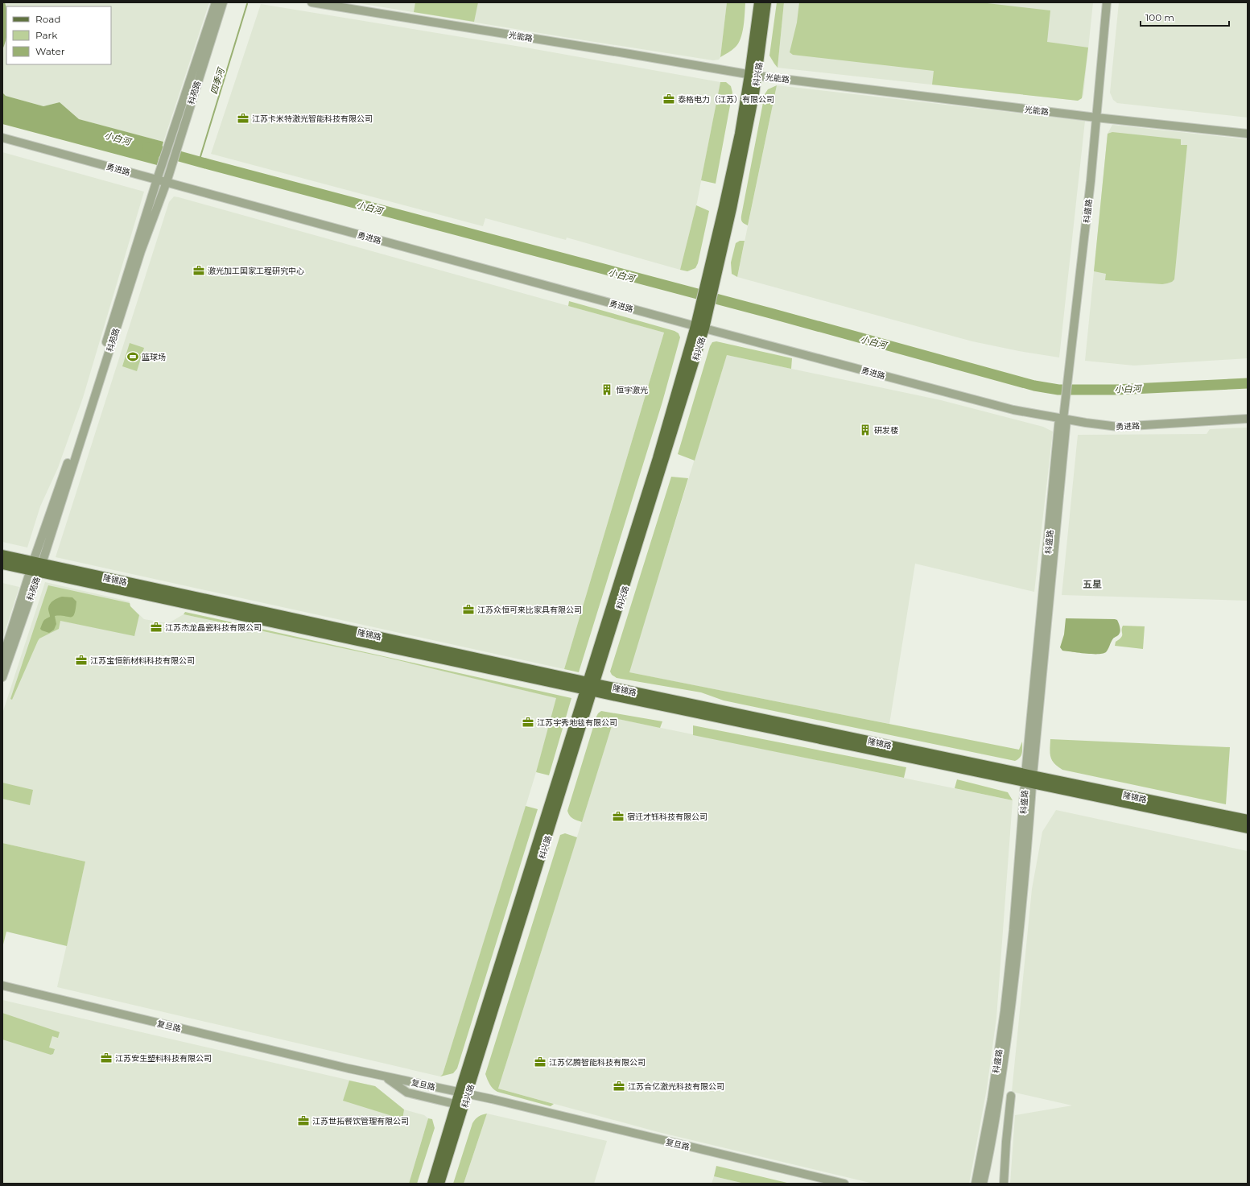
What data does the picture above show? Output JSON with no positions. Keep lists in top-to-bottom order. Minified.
{"streets":{"main road":["科兴路","隆锦路"],"street":["光能路","科苑路","勇进路","科盛路","复旦路"]},"crossings":[["光能路","科兴路"],["光能路","科盛路"],["科兴路","勇进路"],["科兴路","隆锦路"],["科兴路","复旦路"],["科苑路","勇进路"],["科苑路","隆锦路"],["勇进路","科盛路"],["科盛路","隆锦路"]],"districts":["五星"],"water":["四季河","小白河"],"places":{"office":["泰格电力（江苏）有限公司","江苏卡米特激光智能科技有限公司","激光加工国家工程研究中心","江苏众恒可来比家具有限公司","江苏杰龙晶瓷科技有限公司","江苏宝恒新材料科技有限公司","江苏宇秀地毯有限公司","宿迁才钰科技有限公司","江苏安生塑料科技有限公司","江苏亿腾智能科技有限公司","江苏合亿激光科技有限公司","江苏世拓餐饮管理有限公司"],"sports":["篮球场"],"building":["恒宇激光","研发楼"]},"legend":["Road","Park","Water"],"scale_bar":"100 m"}
